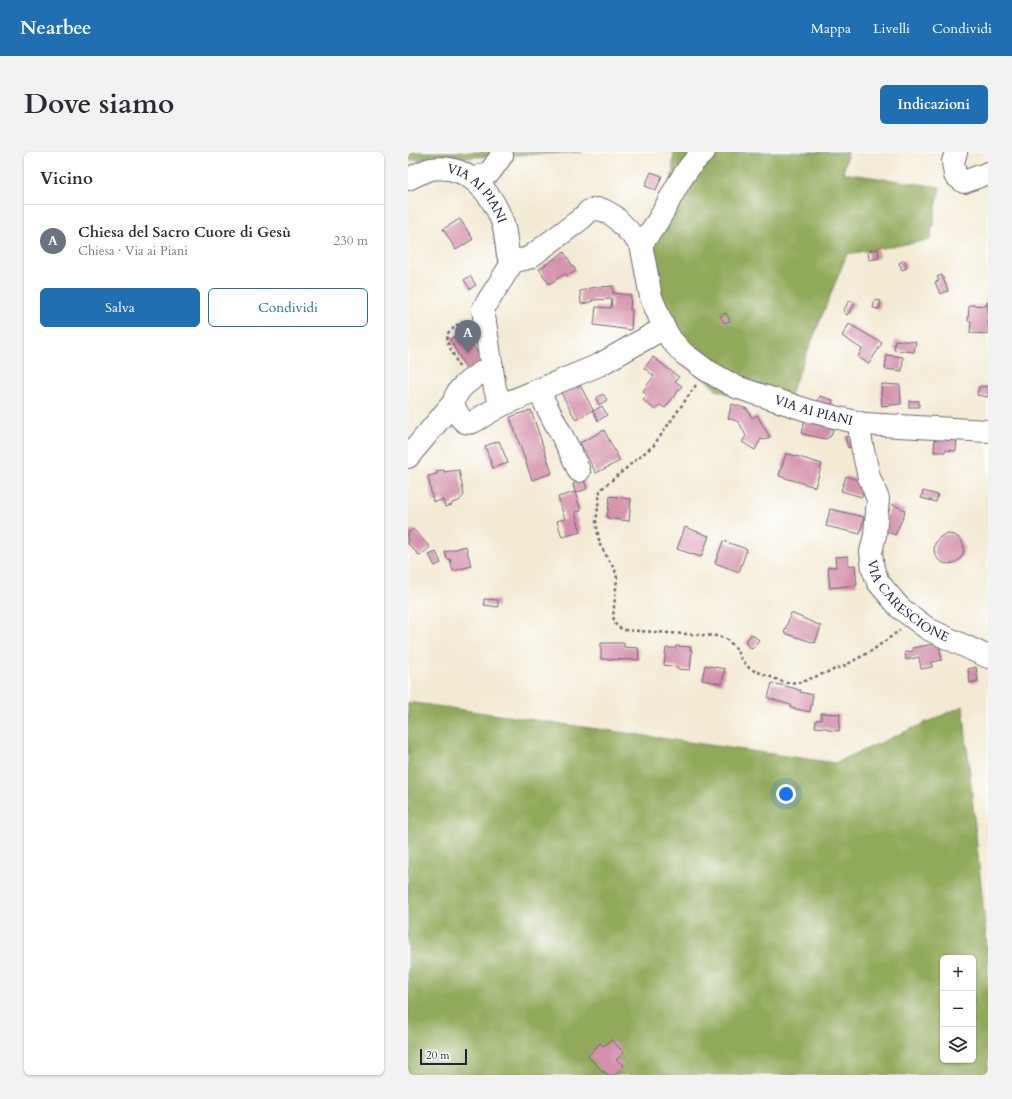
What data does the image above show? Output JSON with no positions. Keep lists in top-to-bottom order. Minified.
{"streets":{"street":["VIA AI PIANI","VIA CARESCIONE"]},"crossings":[["VIA AI PIANI","VIA CARESCIONE"]],"scale_bar":"20 m","page":{"header":"Nearbee","nav":["Mappa","Livelli","Condividi"],"title":"Dove siamo","buttons":["Indicazioni",["Salva","Condividi"]],"heading":"Vicino","list":[{"mark":"A","name":"Chiesa del Sacro Cuore di Gesù","note":"Chiesa · Via ai Piani","value":"230 m"}],"pins":"A","map_buttons":["+","−"],"scale":"20 m"}}
